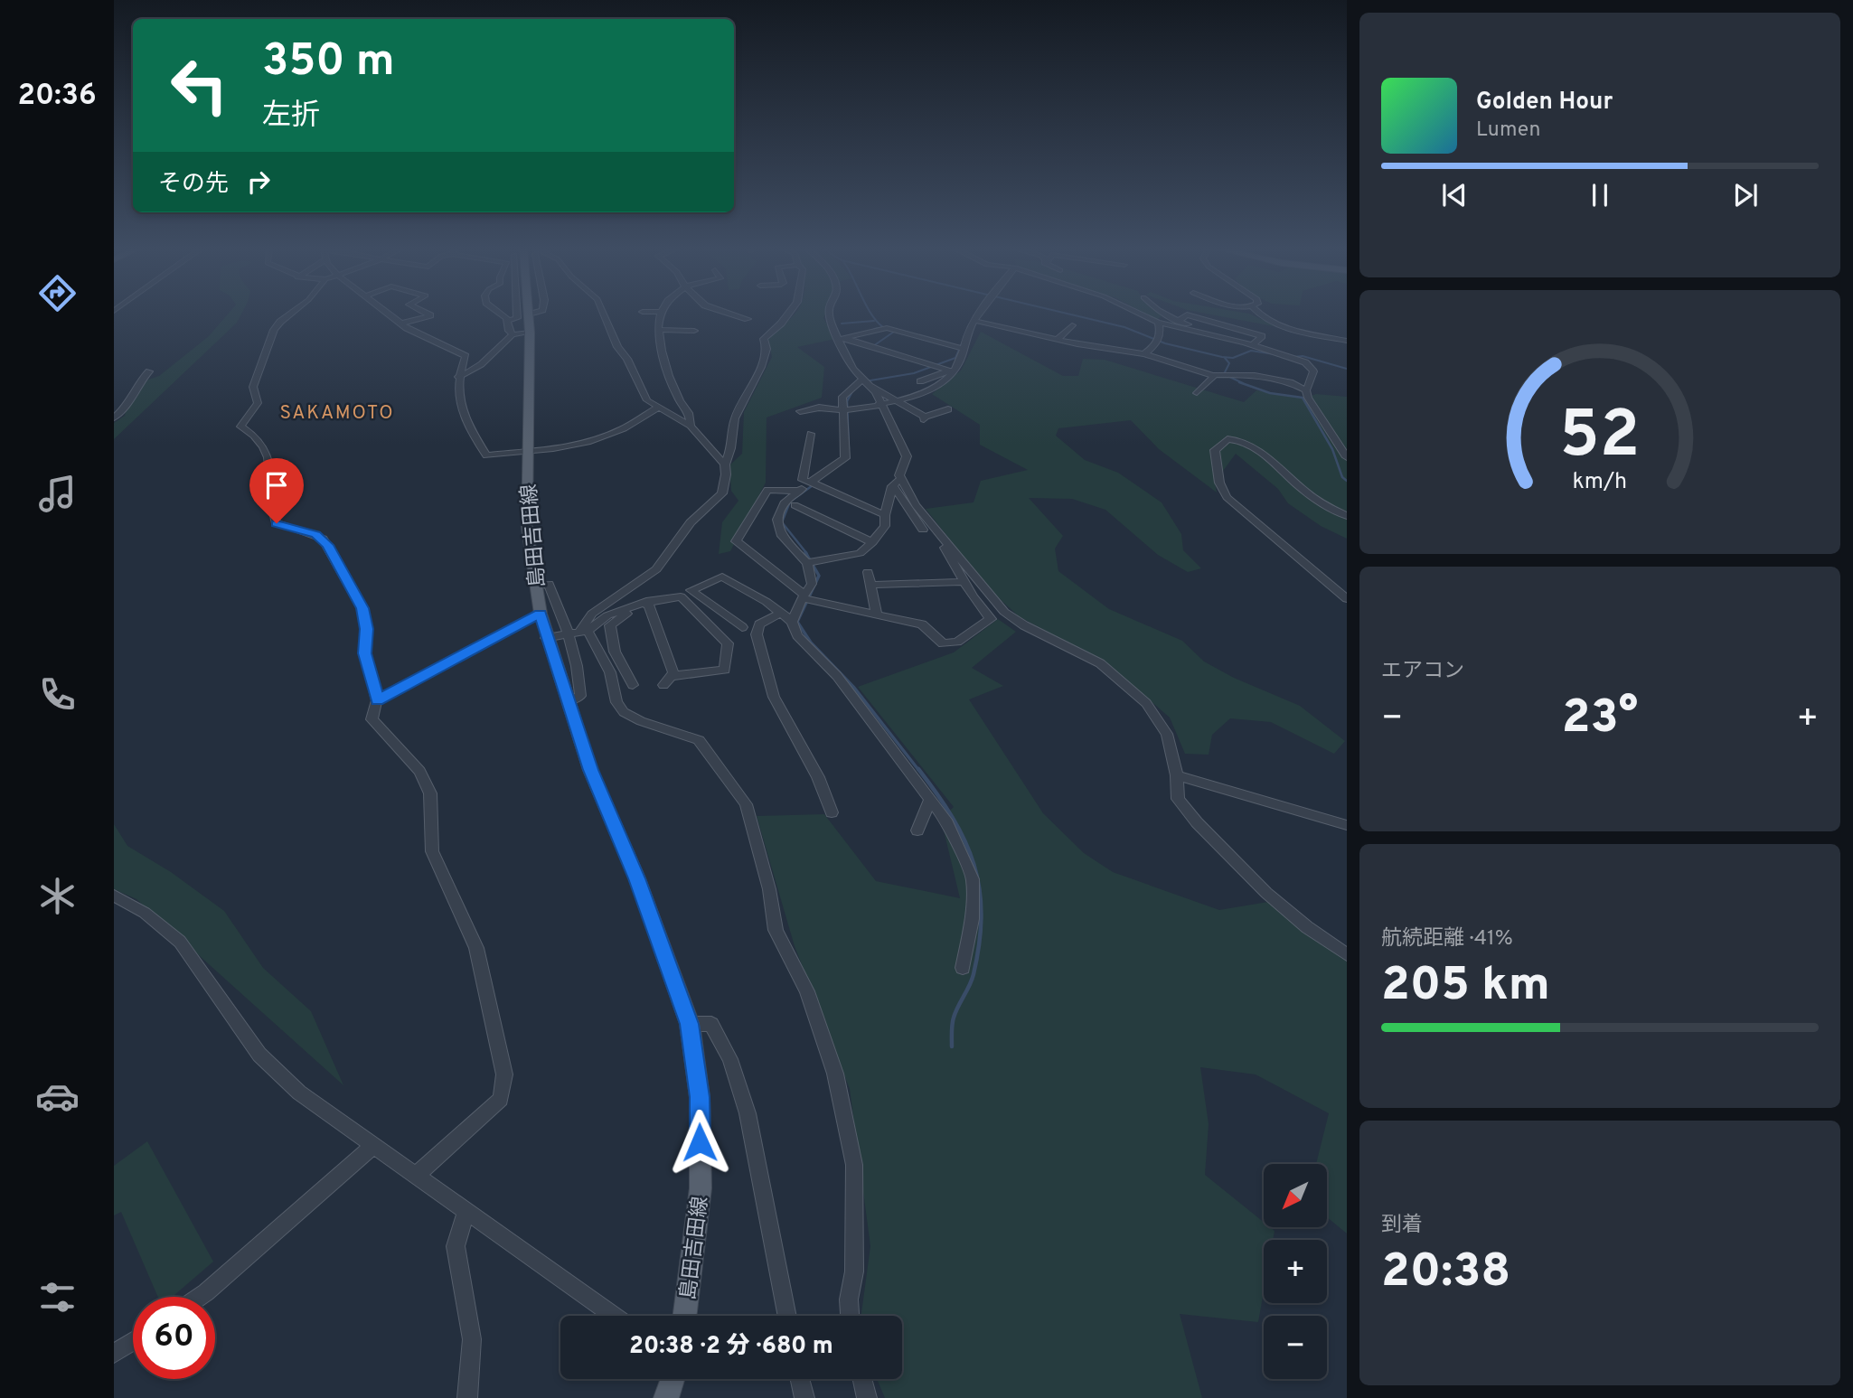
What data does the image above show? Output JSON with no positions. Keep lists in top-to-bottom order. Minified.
{"streets":{"main road":["島田吉田線"]},"districts":["SAKAMOTO"],"north":"bottom left","page":{"tabs":"20:36","turn":["350 m","左折"],"song":["Golden Hour","Lumen"],"then":"その先","tile":["エアコン",["航続距離 · 41%","205 km"],["到着","20:38"]],"heat":["−","23°","+"],"map_buttons":["+","−"],"limit":"60","trip":"20:38 · 2 分 · 680 m","gauge":["52","km/h"]}}
